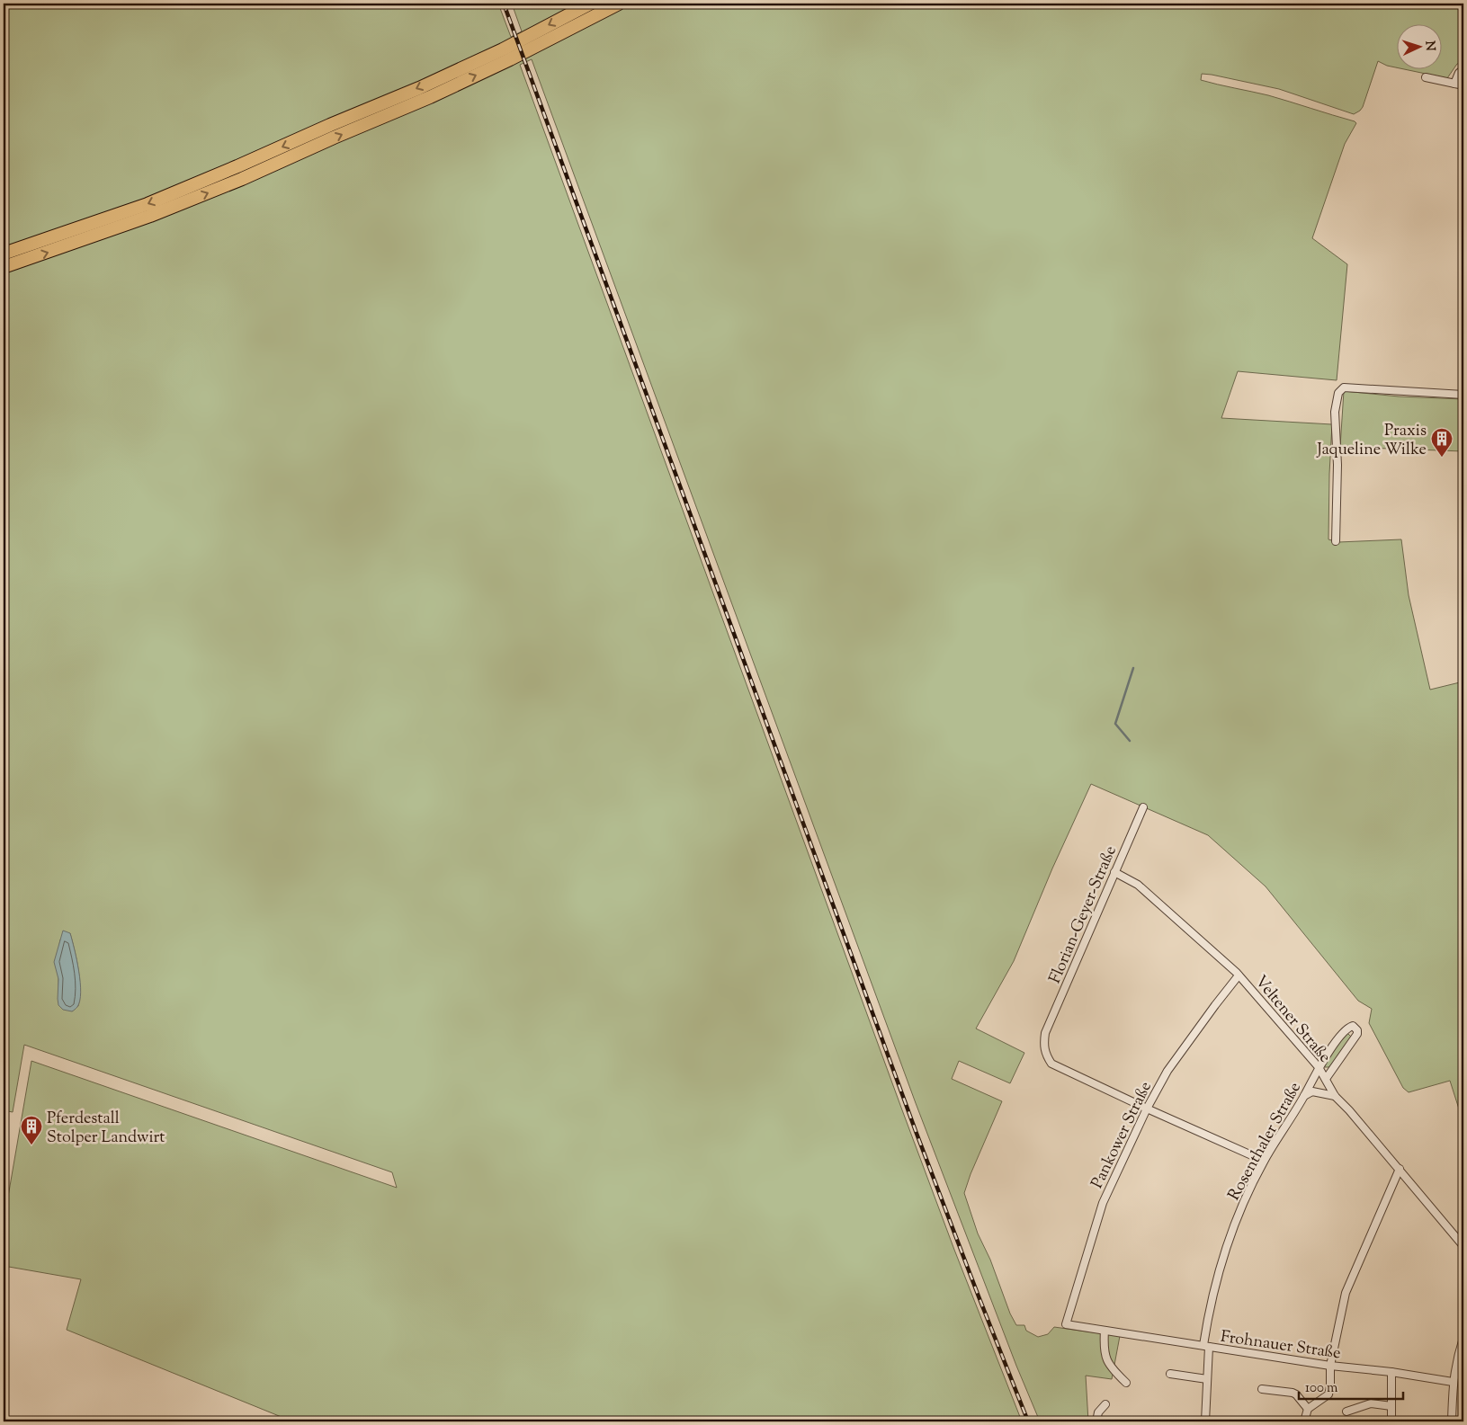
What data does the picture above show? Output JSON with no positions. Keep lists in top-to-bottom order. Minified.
{"streets":{"street":["Florian-Geyer-Straße","Veltener Straße","Pankower Straße","Rosenthaler Straße","Frohnauer Straße"]},"crossings":[["Florian-Geyer-Straße","Veltener Straße"],["Florian-Geyer-Straße","Pankower Straße"],["Veltener Straße","Pankower Straße"],["Veltener Straße","Rosenthaler Straße"],["Pankower Straße","Frohnauer Straße"],["Rosenthaler Straße","Frohnauer Straße"]],"places":{"building":["Praxis Jaqueline Wilke","Pferdestall Stolper Landwirt"]},"scale_bar":"100 m","north":"right"}
